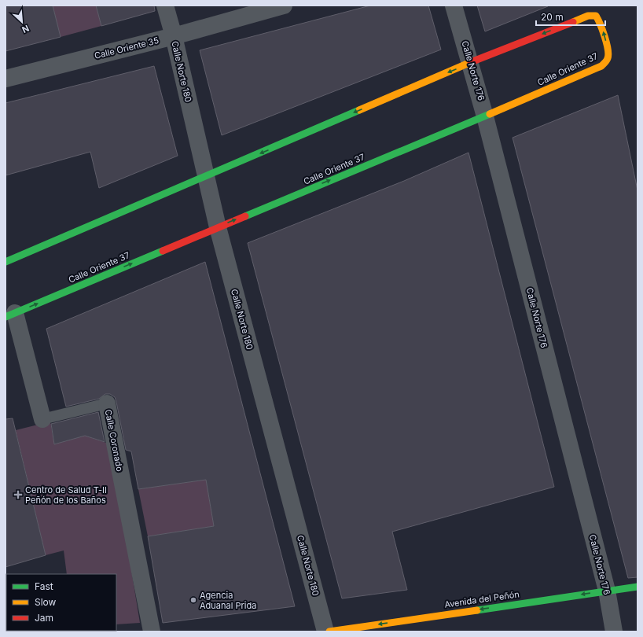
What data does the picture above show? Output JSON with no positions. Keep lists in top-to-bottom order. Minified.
{"streets":{"street":["Calle Oriente 35","Calle Oriente 37","Calle Norte 176","Calle Norte 180","Calle Coronado","Avenida del Peñón"]},"crossings":[["Calle Oriente 35","Calle Norte 180"],["Calle Oriente 37","Calle Norte 176"],["Calle Oriente 37","Calle Norte 180"],["Calle Oriente 37","Calle Coronado"],["Calle Norte 176","Avenida del Peñón"]],"one_way":["Avenida del Peñón"],"places":{"health":["Centro de Salud T-II Peñón de los Baños"],"other":["Agencia Aduanal Prida"]},"legend":["Fast","Slow","Jam"],"scale_bar":"20 m","north":"bottom right"}
